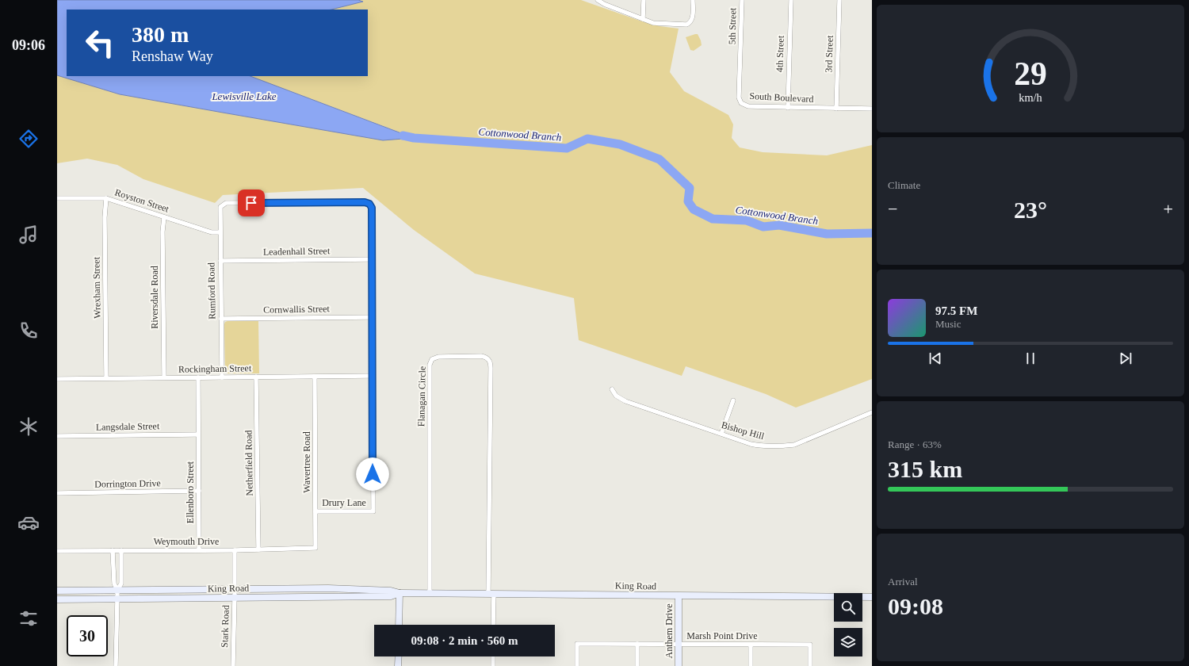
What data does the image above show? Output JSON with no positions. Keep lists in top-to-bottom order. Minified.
{"streets":{"street":["5th Street","4th Street","3rd Street","South Boulevard","Royston Street","Leadenhall Street","Wrexham Street","Rumford Road","Riversdale Road","Cornwallis Street","Rockingham Street","Flanagan Circle","Langsdale Street","Bishop Hill","Wavertree Road","Netherfield Road","Dorrington Drive","Ellenboro Street","Drury Lane","Weymouth Drive","King Road","Stark Road","Anthem Drive","Marsh Point Drive"]},"crossings":[["5th Street","South Boulevard"],["4th Street","South Boulevard"],["3rd Street","South Boulevard"],["Royston Street","Wrexham Street"],["Royston Street","Rumford Road"],["Royston Street","Riversdale Road"],["Leadenhall Street","Rumford Road"],["Wrexham Street","Rockingham Street"],["Rumford Road","Cornwallis Street"],["Rumford Road","Rockingham Street"],["Riversdale Road","Rockingham Street"],["Rockingham Street","Wavertree Road"],["Rockingham Street","Netherfield Road"],["Rockingham Street","Ellenboro Street"],["Rockingham Street","Drury Lane"],["Flanagan Circle","King Road"],["Langsdale Street","Ellenboro Street"],["Wavertree Road","Drury Lane"],["Wavertree Road","Weymouth Drive"],["Netherfield Road","Weymouth Drive"],["Dorrington Drive","Ellenboro Street"],["Ellenboro Street","Weymouth Drive"],["Weymouth Drive","Stark Road"],["King Road","Stark Road"],["King Road","Anthem Drive"],["Anthem Drive","Marsh Point Drive"]],"water":["Lewisville Lake","Cottonwood Branch"],"page":{"tabs":"09:06","turn":["380 m","Renshaw Way"],"tile":["Climate",["Range · 63%","315 km"],["Arrival","09:08"]],"heat":["−","23°","+"],"song":["97.5 FM","Music"],"limit":"30","trip":"09:08 · 2 min · 560 m","gauge":["29","km/h"]}}
